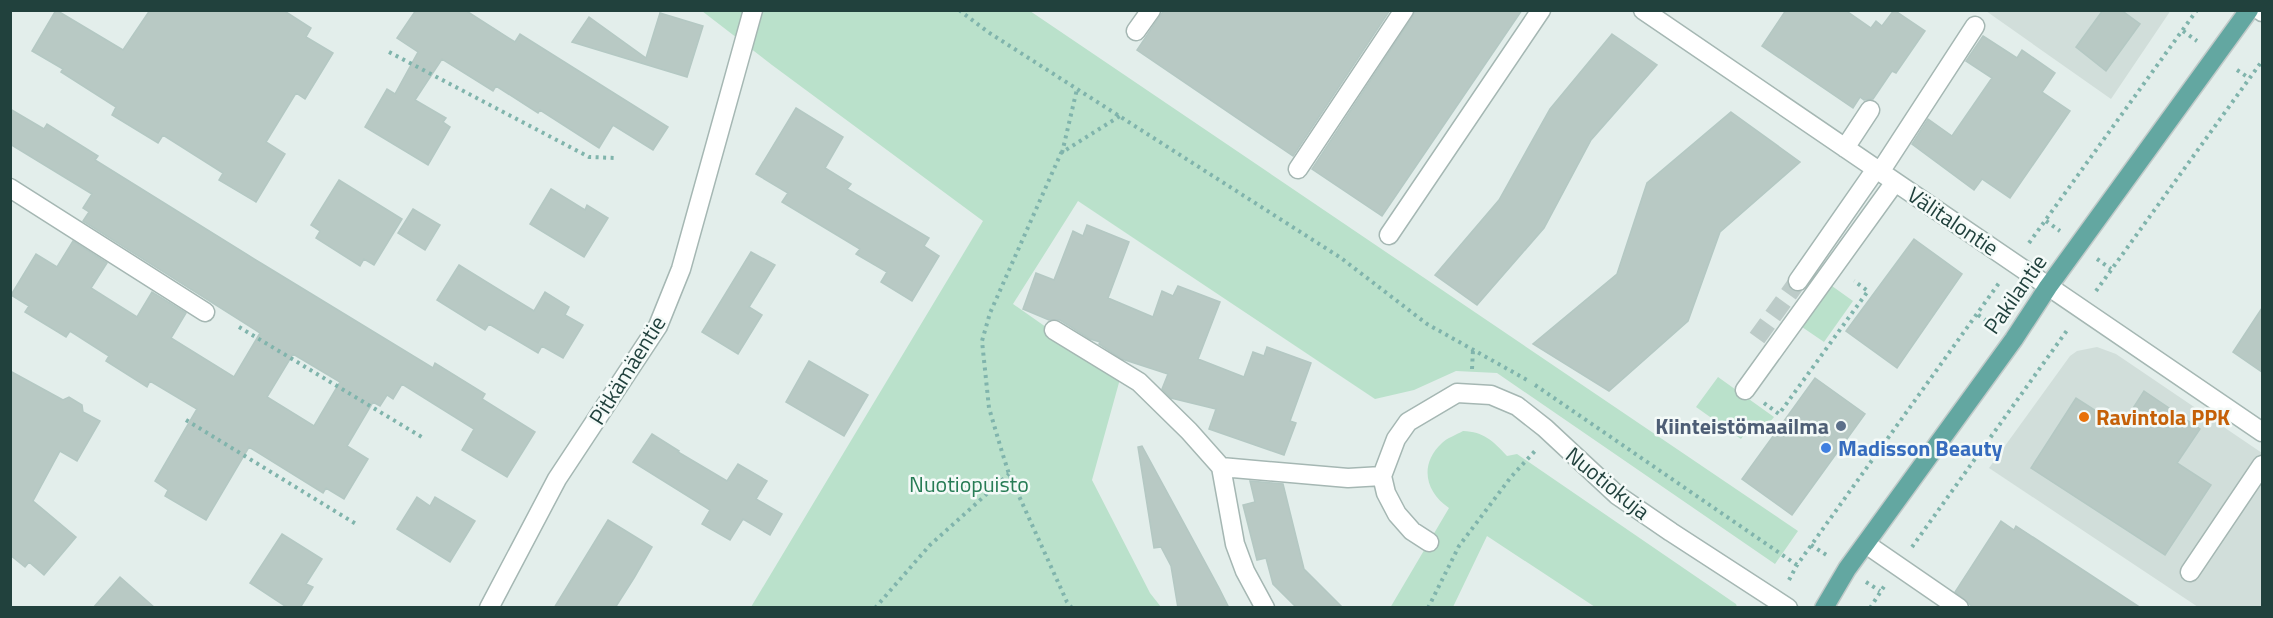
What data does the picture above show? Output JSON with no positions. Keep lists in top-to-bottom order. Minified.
{"streets":{"main road":["Pakilantie"],"street":["Välitalontie","Pitkämäentie","Nuotiokuja"]},"crossings":[["Välitalontie","Pakilantie"]],"parks":["Nuotiopuisto"],"places":["Ravintola PPK","Kiinteistömaailma","Madisson Beauty"]}
